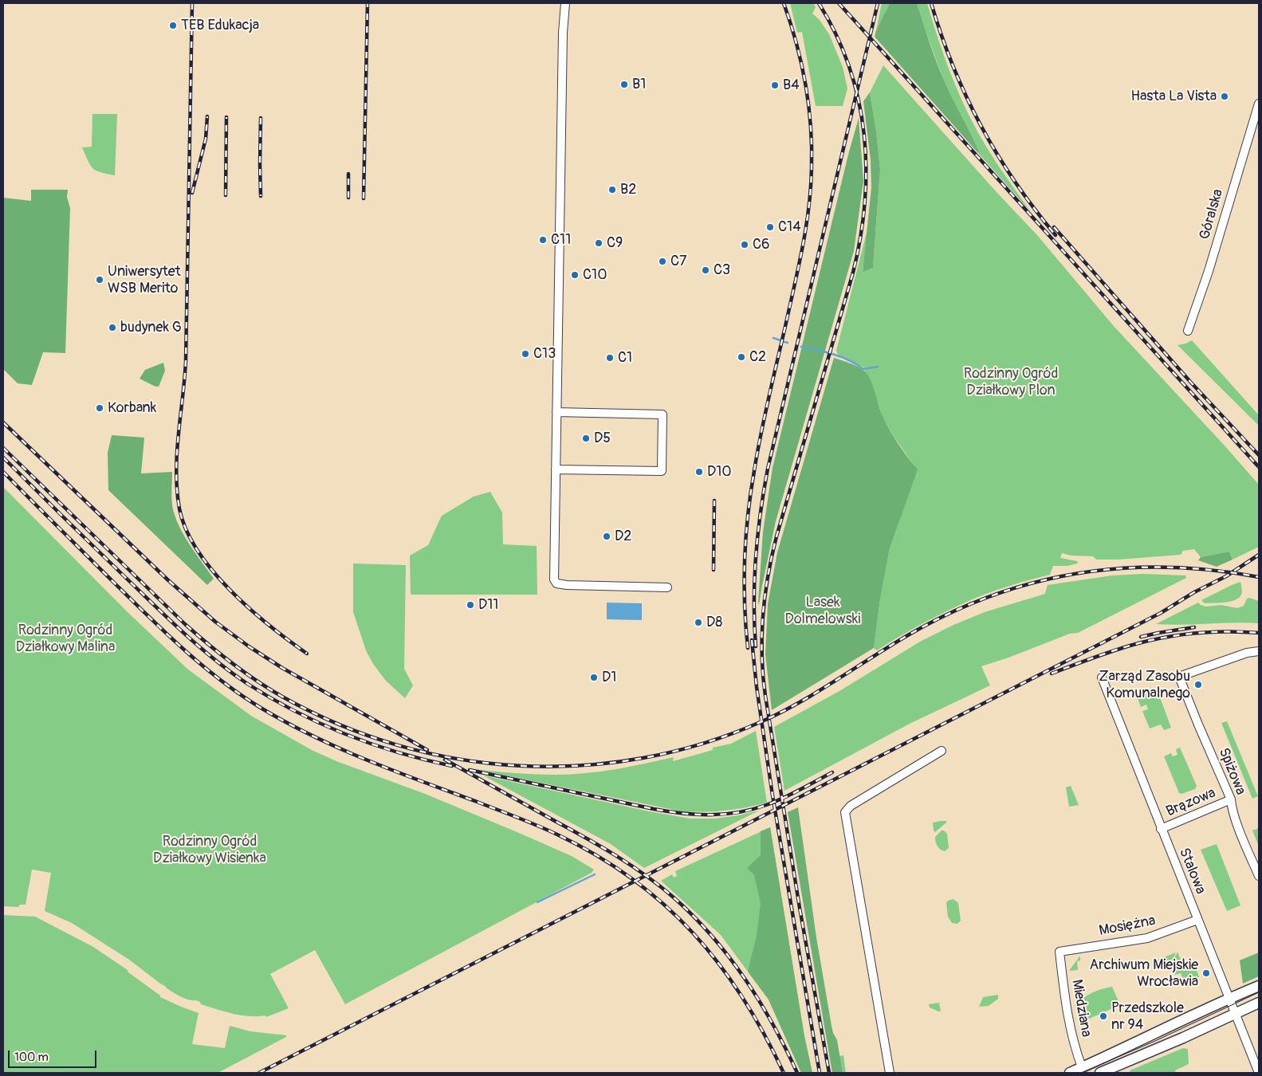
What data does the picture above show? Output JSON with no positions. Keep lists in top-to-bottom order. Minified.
{"streets":{"street":["Góralska","Spiżowa","Brązowa","Stalowa","Mosiężna","Miedziana"]},"crossings":[["Spiżowa","Brązowa"],["Brązowa","Stalowa"],["Stalowa","Mosiężna"],["Mosiężna","Miedziana"]],"parks":["Rodzinny Ogród Działkowy Plon","Lasek Dolmelowski","Rodzinny Ogród Działkowy Malina","Rodzinny Ogród Działkowy Wisienka"],"places":["TEB Edukacja","B1","B4","Hasta La Vista","B2","C14","C11","C9","C6","C7","C3","C10","Uniwersytet WSB Merito","budynek G","C13","C2","C1","Korbank","D5","D10","D2","D11","D8","D1","Zarząd Zasobu Komunalnego","Archiwum Miejskie Wrocławia","Przedszkole nr 94"],"scale_bar":"100 m"}
